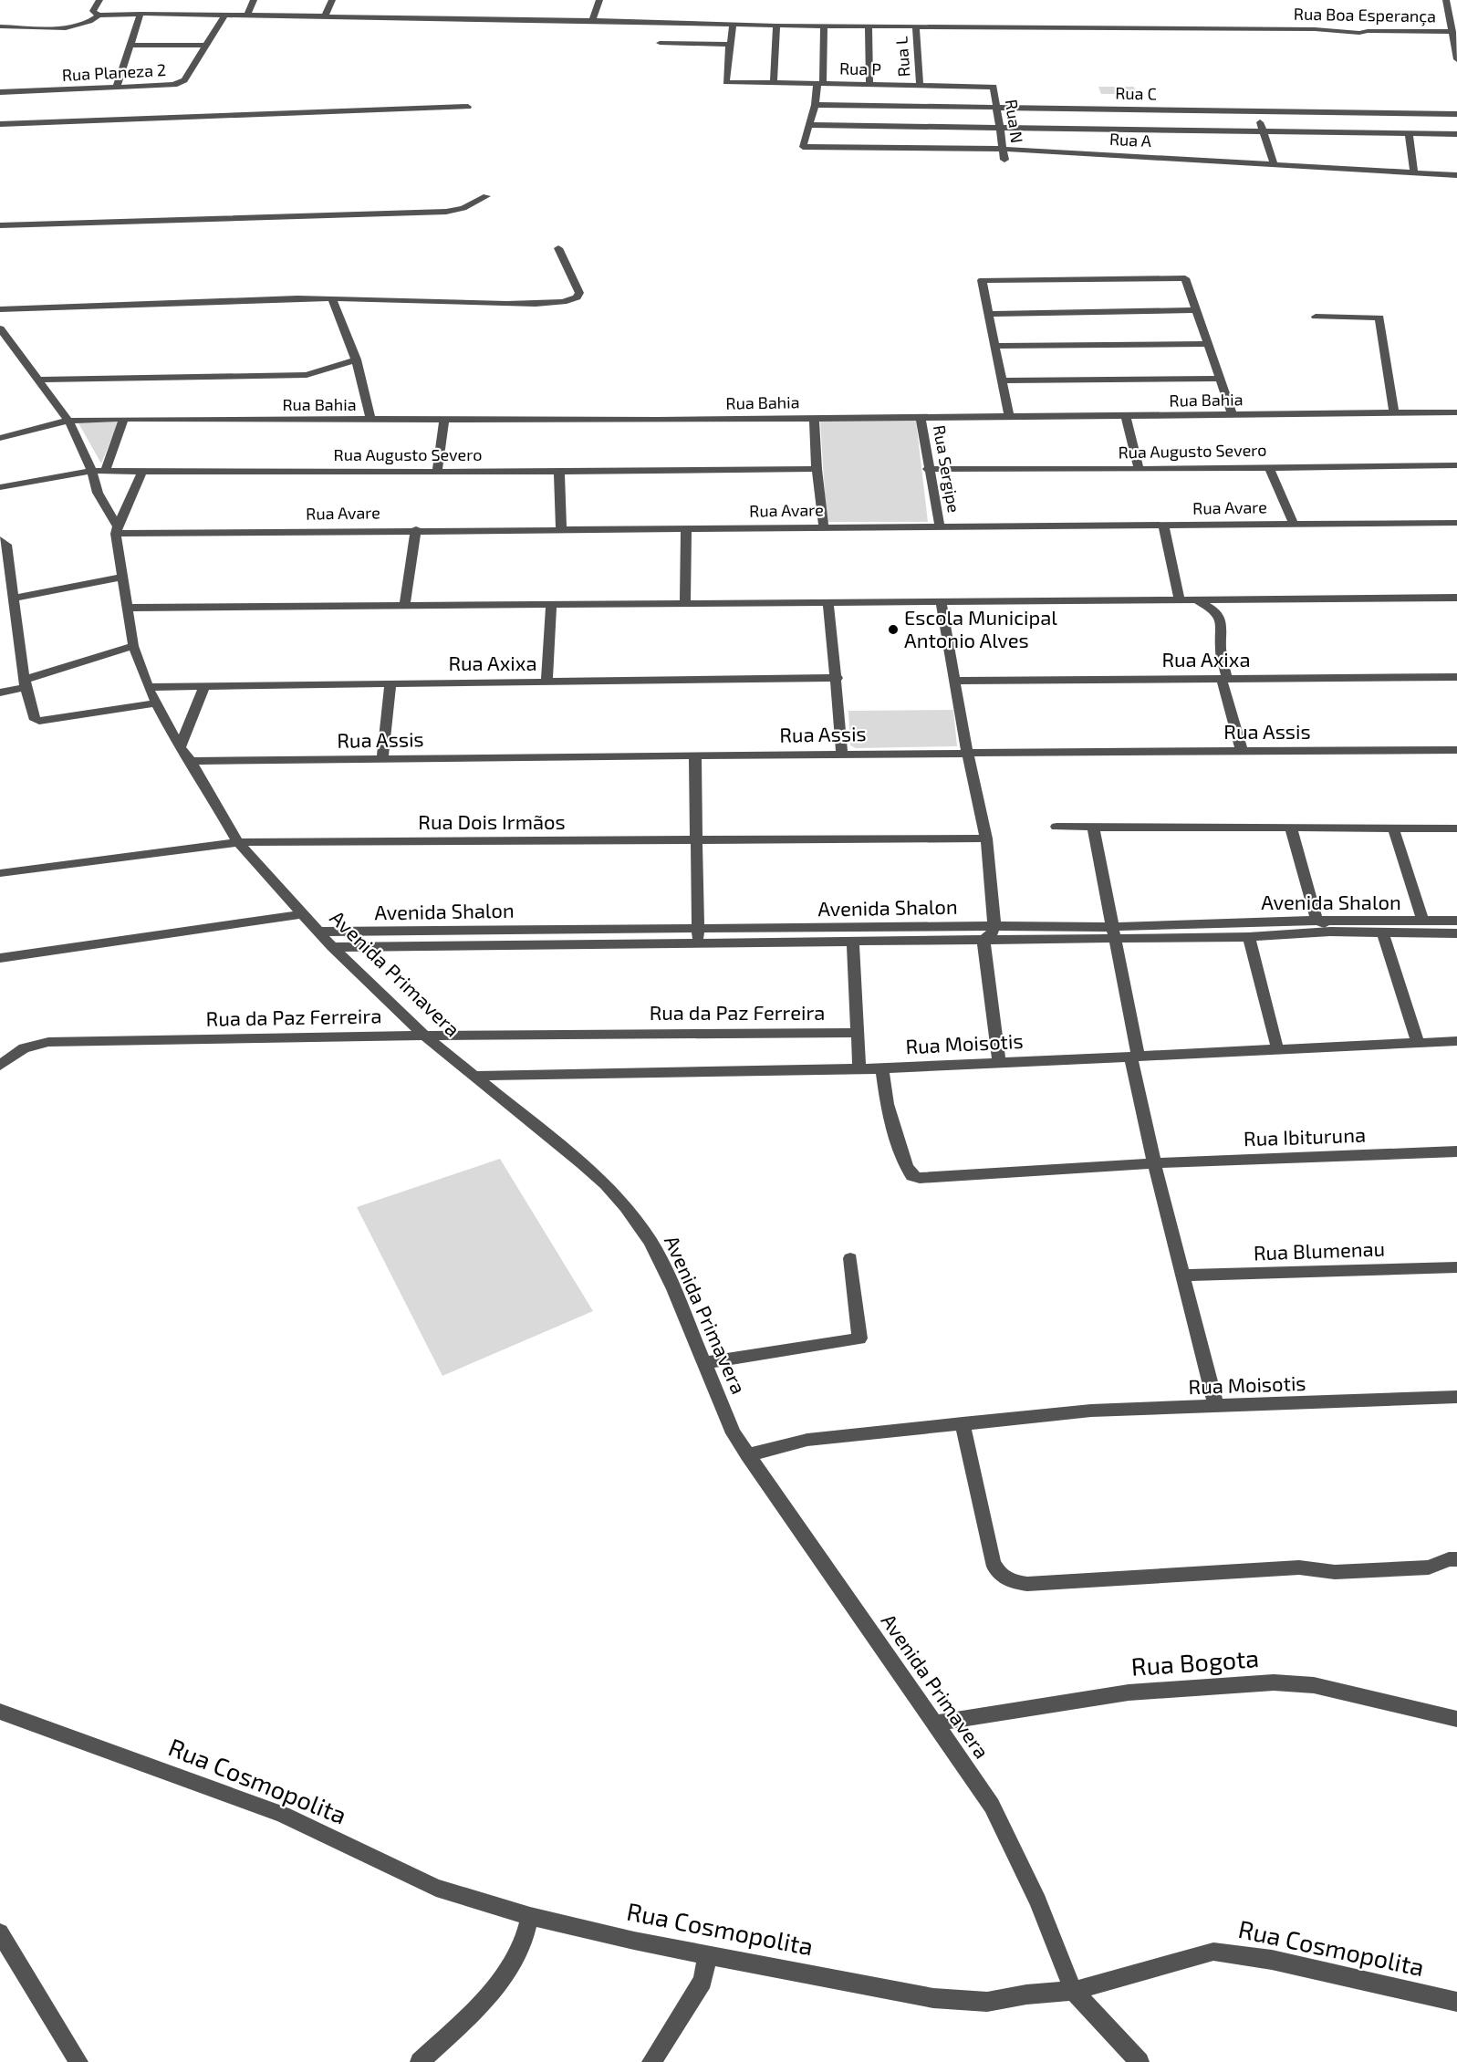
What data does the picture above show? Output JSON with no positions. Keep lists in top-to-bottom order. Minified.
{"streets":{"street":["Rua Boa Esperança","Rua L","Rua P","Rua Planeza 2","Rua C","Rua N","Rua A","Rua Bahia","Rua Augusto Severo","Rua Sergipe","Rua Avare","Rua Axixa","Rua Assis","Rua Dois Irmãos","Avenida Shalon","Avenida Primavera","Rua da Paz Ferreira","Rua Moisotis","Rua Ibituruna","Rua Blumenau","Rua Bogota","Rua Cosmopolita"]},"crossings":[["Rua Boa Esperança","Rua L"],["Rua Boa Esperança","Rua Planeza 2"],["Rua L","Rua P"],["Rua P","Rua N"],["Rua C","Rua N"],["Rua N","Rua A"],["Rua Bahia","Rua Sergipe"],["Rua Bahia","Avenida Primavera"],["Rua Augusto Severo","Rua Sergipe"],["Rua Augusto Severo","Avenida Primavera"],["Rua Sergipe","Rua Avare"],["Rua Avare","Avenida Primavera"],["Rua Axixa","Avenida Primavera"],["Rua Assis","Avenida Primavera"],["Rua Dois Irmãos","Avenida Primavera"],["Avenida Shalon","Avenida Primavera"],["Avenida Primavera","Rua da Paz Ferreira"],["Avenida Primavera","Rua Moisotis"],["Avenida Primavera","Rua Bogota"],["Avenida Primavera","Rua Cosmopolita"],["Rua Moisotis","Rua Ibituruna"]],"places":["Escola Municipal Antonio Alves"]}
